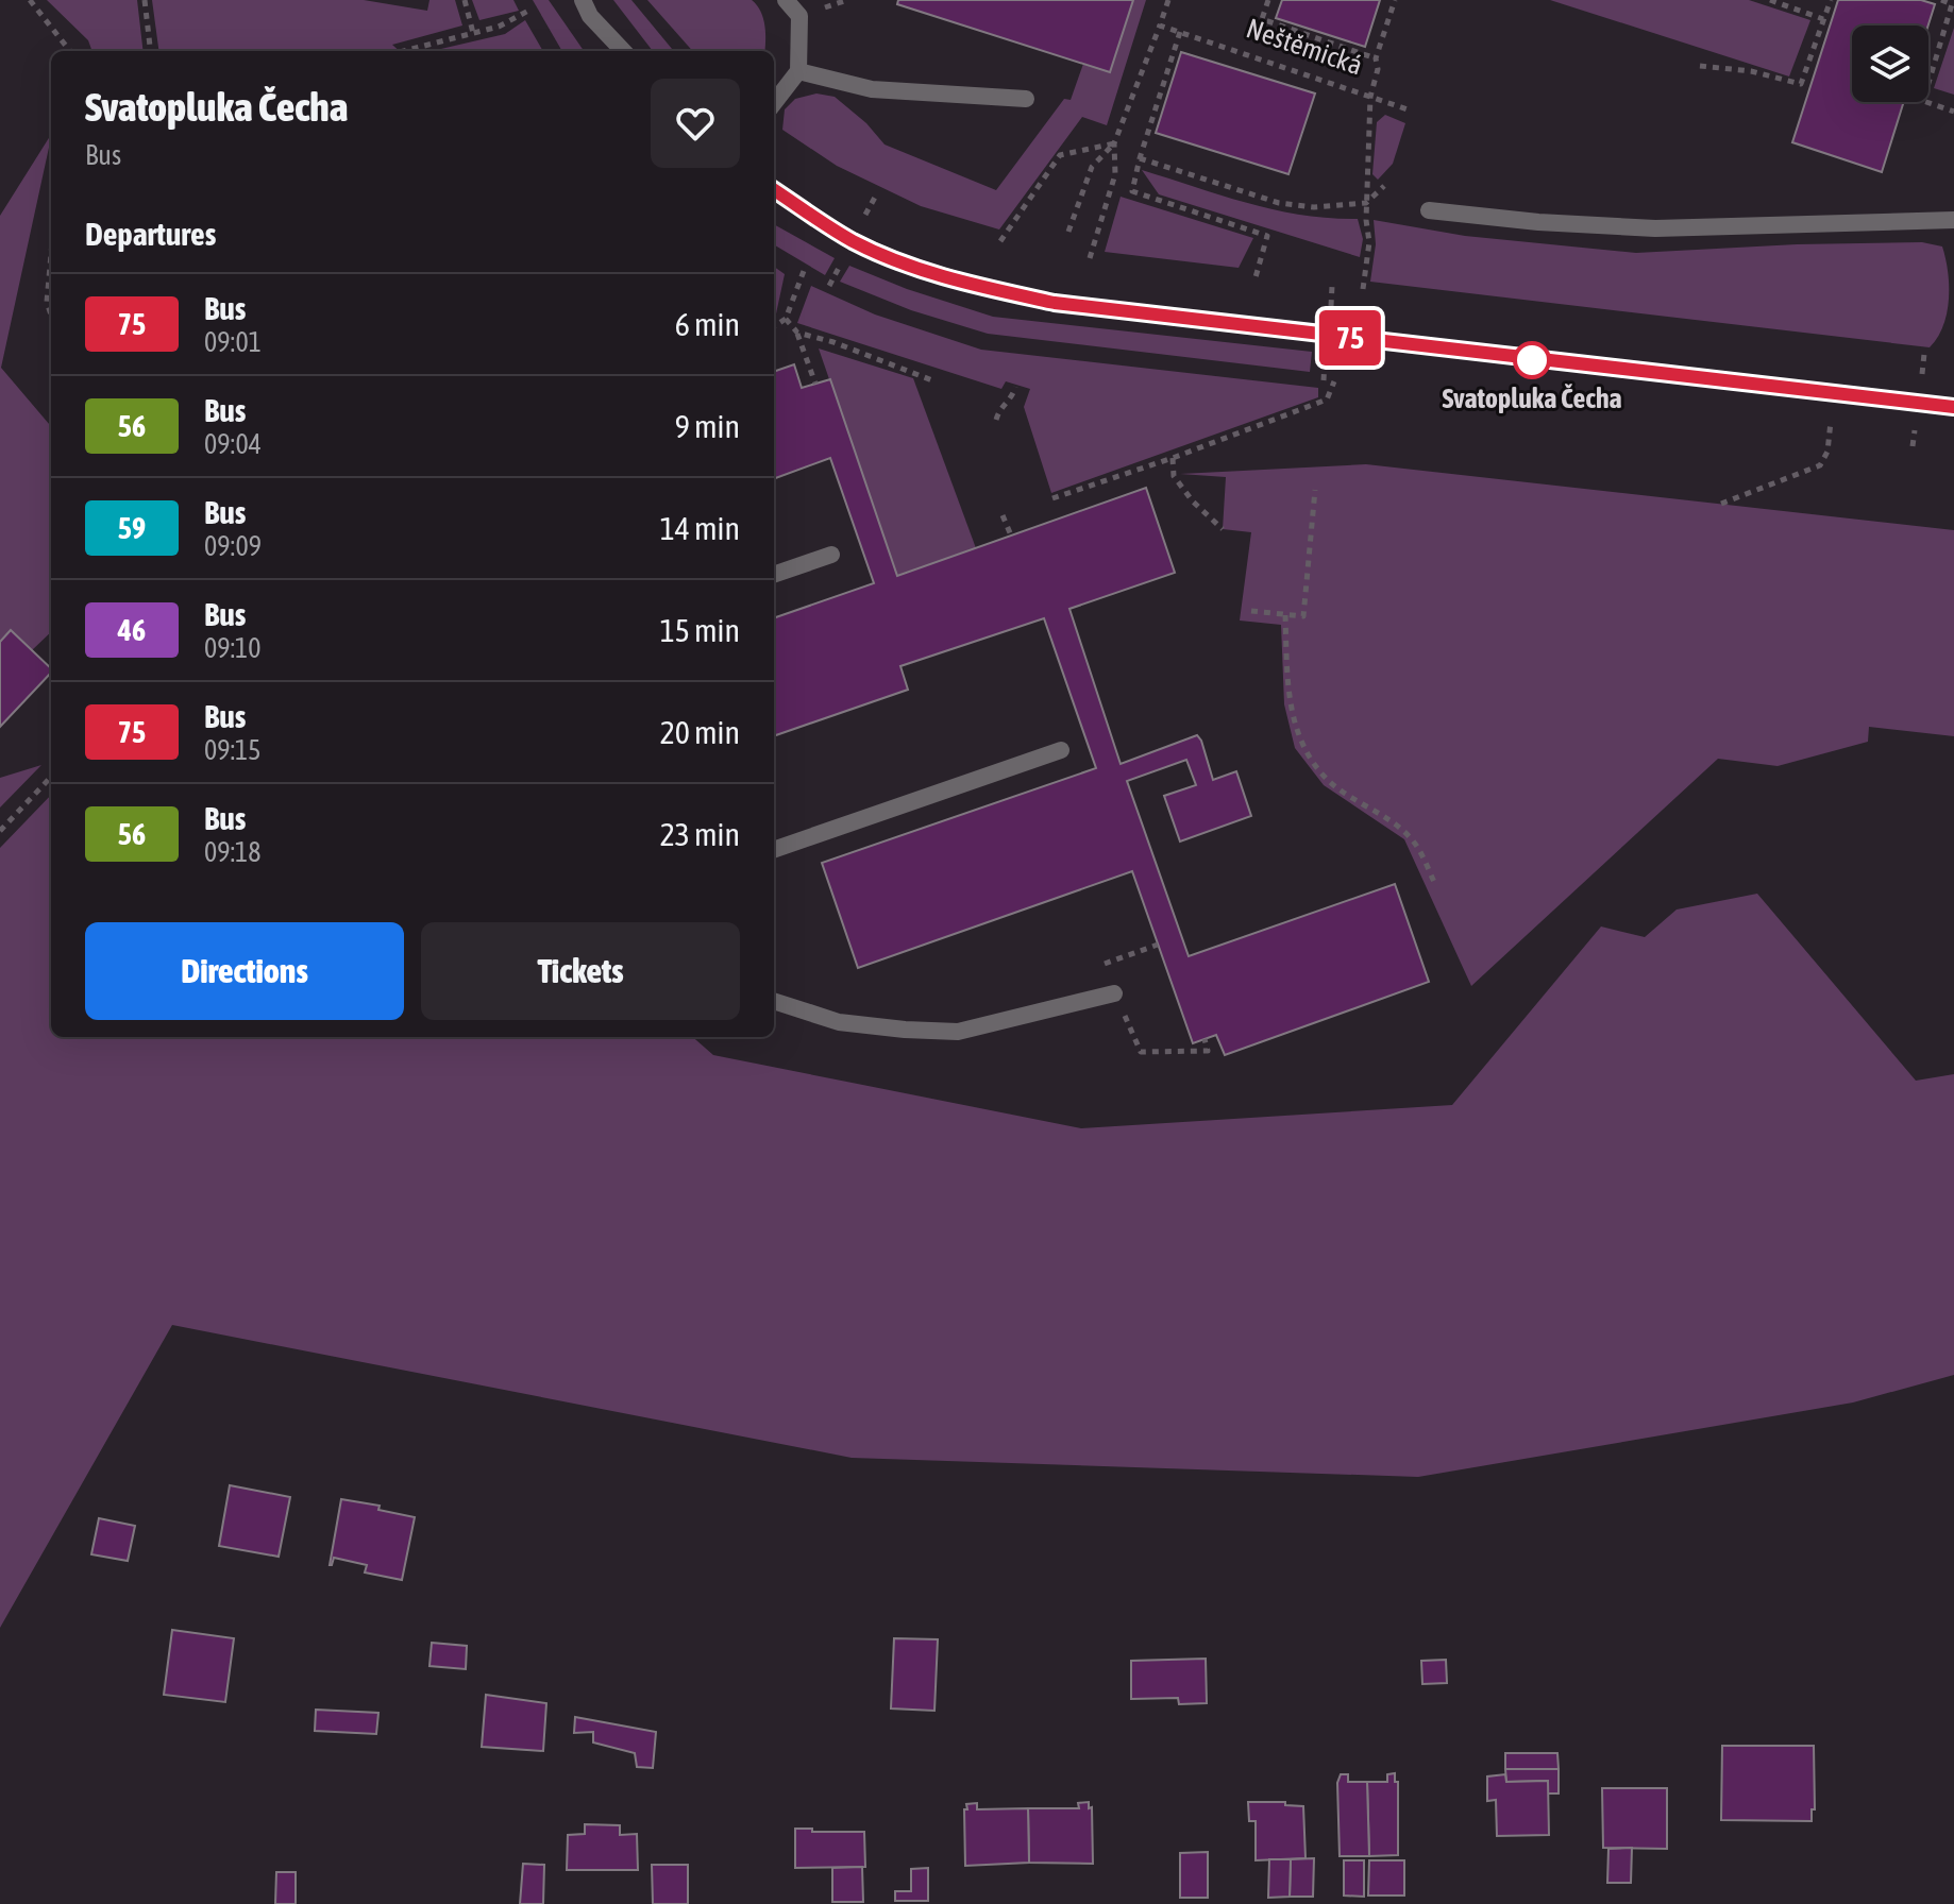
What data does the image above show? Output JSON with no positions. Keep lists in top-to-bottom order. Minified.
{"streets":{"path":["Neštěmická"]},"places":["Svatopluka Čecha"],"lines":["bus line 75"],"page":{"on_map":"75","heading":[["Svatopluka Čecha","Bus"],"Departures"],"list":[{"mark":"75","name":"Bus","note":"09:01","value":"6 min"},{"mark":"56","name":"Bus","note":"09:04","value":"9 min"},{"mark":"59","name":"Bus","note":"09:09","value":"14 min"},{"mark":"46","name":"Bus","note":"09:10","value":"15 min"},{"mark":"75","name":"Bus","note":"09:15","value":"20 min"},{"mark":"56","name":"Bus","note":"09:18","value":"23 min"}],"buttons":["Directions","Tickets"]}}
